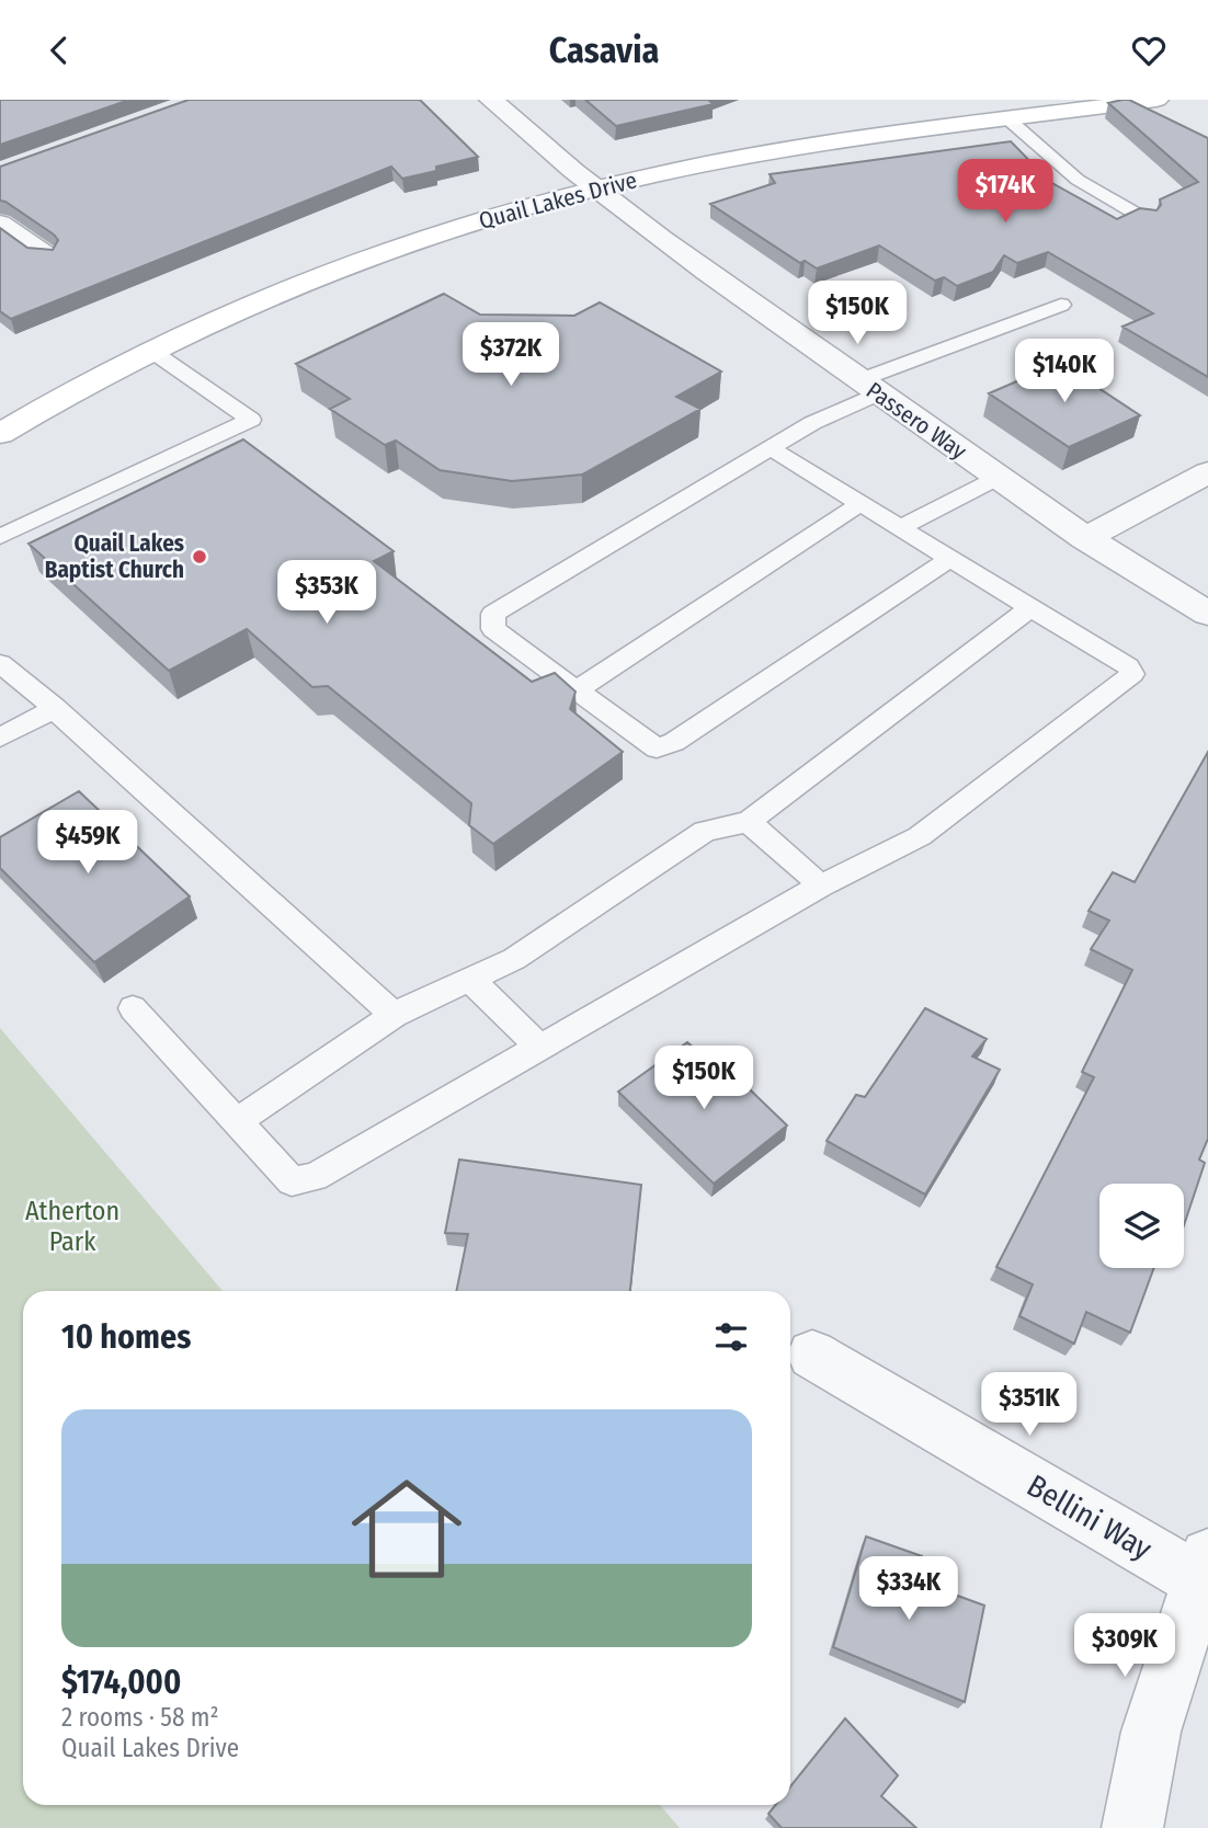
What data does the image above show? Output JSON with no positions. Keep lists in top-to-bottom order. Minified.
{"streets":{"main road":["Quail Lakes Drive"],"street":["Passero Way","Bellini Way"]},"crossings":[["Quail Lakes Drive","Passero Way"]],"parks":["Atherton Park"],"places":["Quail Lakes Baptist Church"],"page":{"header":"Casavia","price":["$174K","$150K","$372K","$140K","$353K","$459K","$150K","$351K","$334K","$309K"],"heading":"10 homes","list":[{"name":"$174,000","note":"2 rooms · 58 m² · Quail Lakes Drive"}]}}
